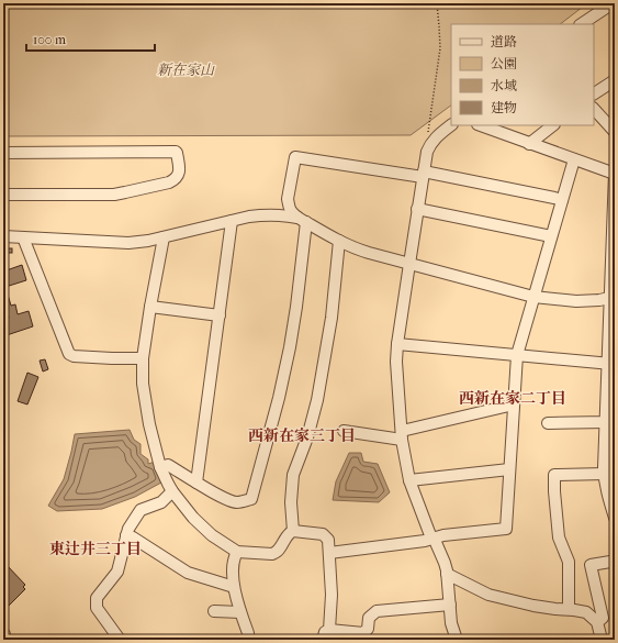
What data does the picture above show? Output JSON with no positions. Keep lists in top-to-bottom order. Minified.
{"districts":["西新在家二丁目","西新在家三丁目","東辻井三丁目"],"parks":["新在家山"],"legend":["道路","公園","水域","建物"],"scale_bar":"100 m"}
